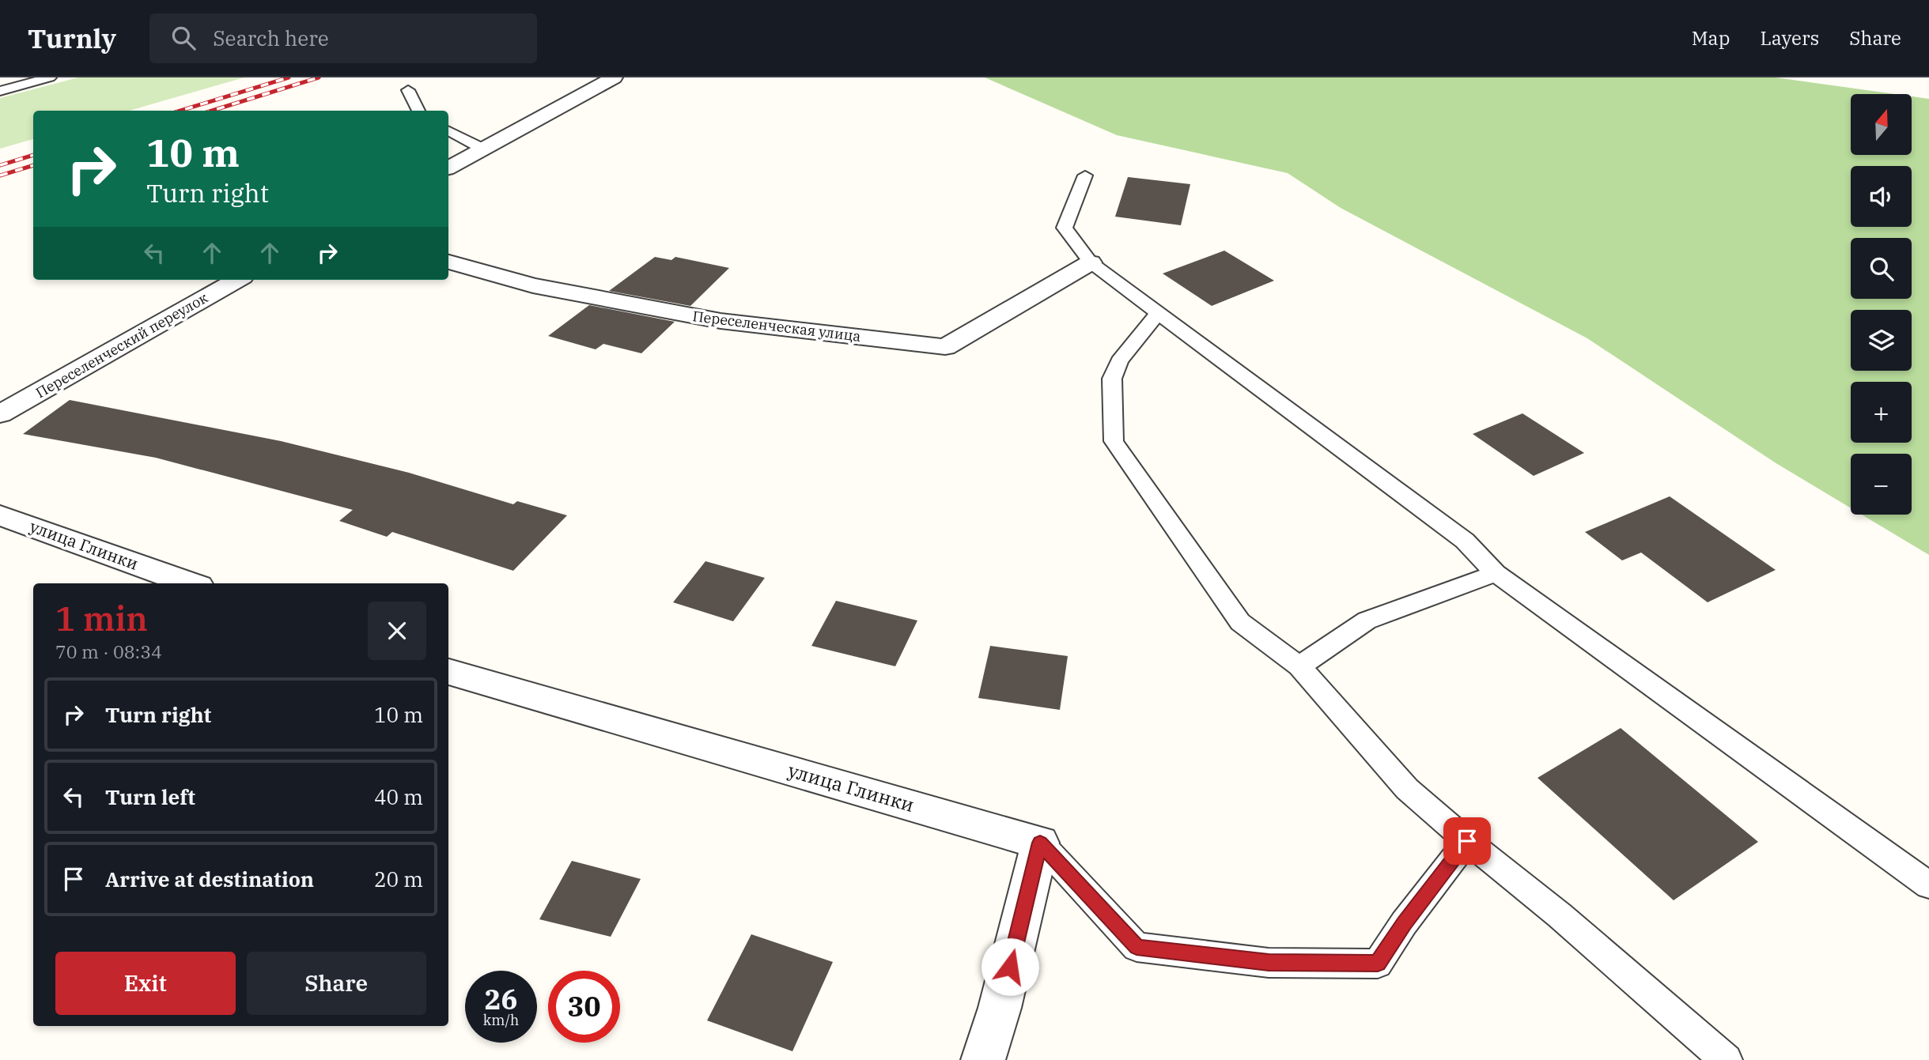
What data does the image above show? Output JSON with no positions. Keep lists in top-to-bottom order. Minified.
{"streets":{"street":["Переселенческая улица","Переселенческий переулок","улица Глинки"]},"north":"top","page":{"header":"Turnly","search":"Search here","nav":["Map","Layers","Share"],"map_buttons":["+","−"],"turn":["10 m","Turn right"],"heading":["1 min","70 m · 08:34"],"list":[{"name":"Turn right","value":"10 m"},{"name":"Turn left","value":"40 m"},{"name":"Arrive at destination","value":"20 m"}],"buttons":["Exit","Share"],"speed":"26 km/h","limit":"30"}}
